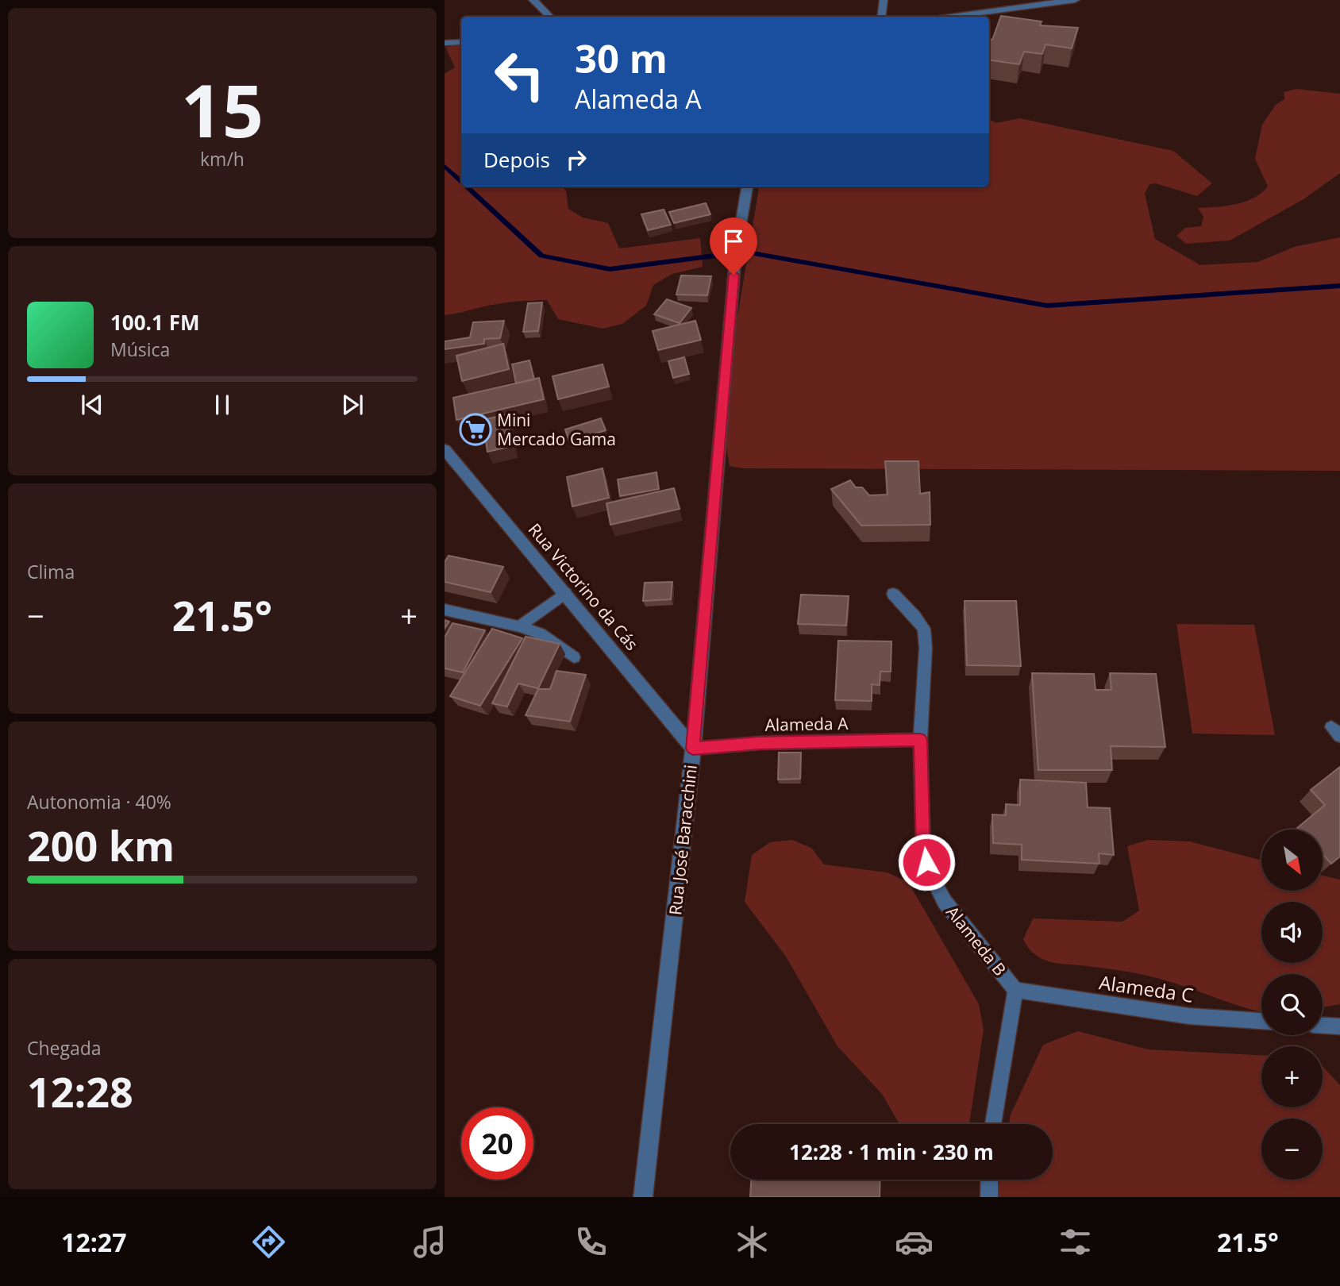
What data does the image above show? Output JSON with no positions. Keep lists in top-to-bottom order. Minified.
{"streets":{"street":["Rua Victorino da Cás","Rua José Baracchini"],"lane":["Alameda A","Alameda B","Alameda C"]},"crossings":[["Rua Victorino da Cás","Alameda A"],["Rua Victorino da Cás","Rua José Baracchini"],["Alameda A","Rua José Baracchini"],["Alameda A","Alameda B"],["Alameda B","Alameda C"]],"places":{"supermarket":["Mini Mercado Gama"]},"north":"bottom right","page":{"tile":[["15","km/h"],"Clima",["Autonomia · 40%","200 km"],["Chegada","12:28"]],"turn":["30 m","Alameda A"],"then":"Depois","song":["100.1 FM","Música"],"heat":["−","21.5°","+"],"map_buttons":["+","−"],"limit":"20","trip":"12:28 · 1 min · 230 m","tabs":["12:27","21.5°"]}}
